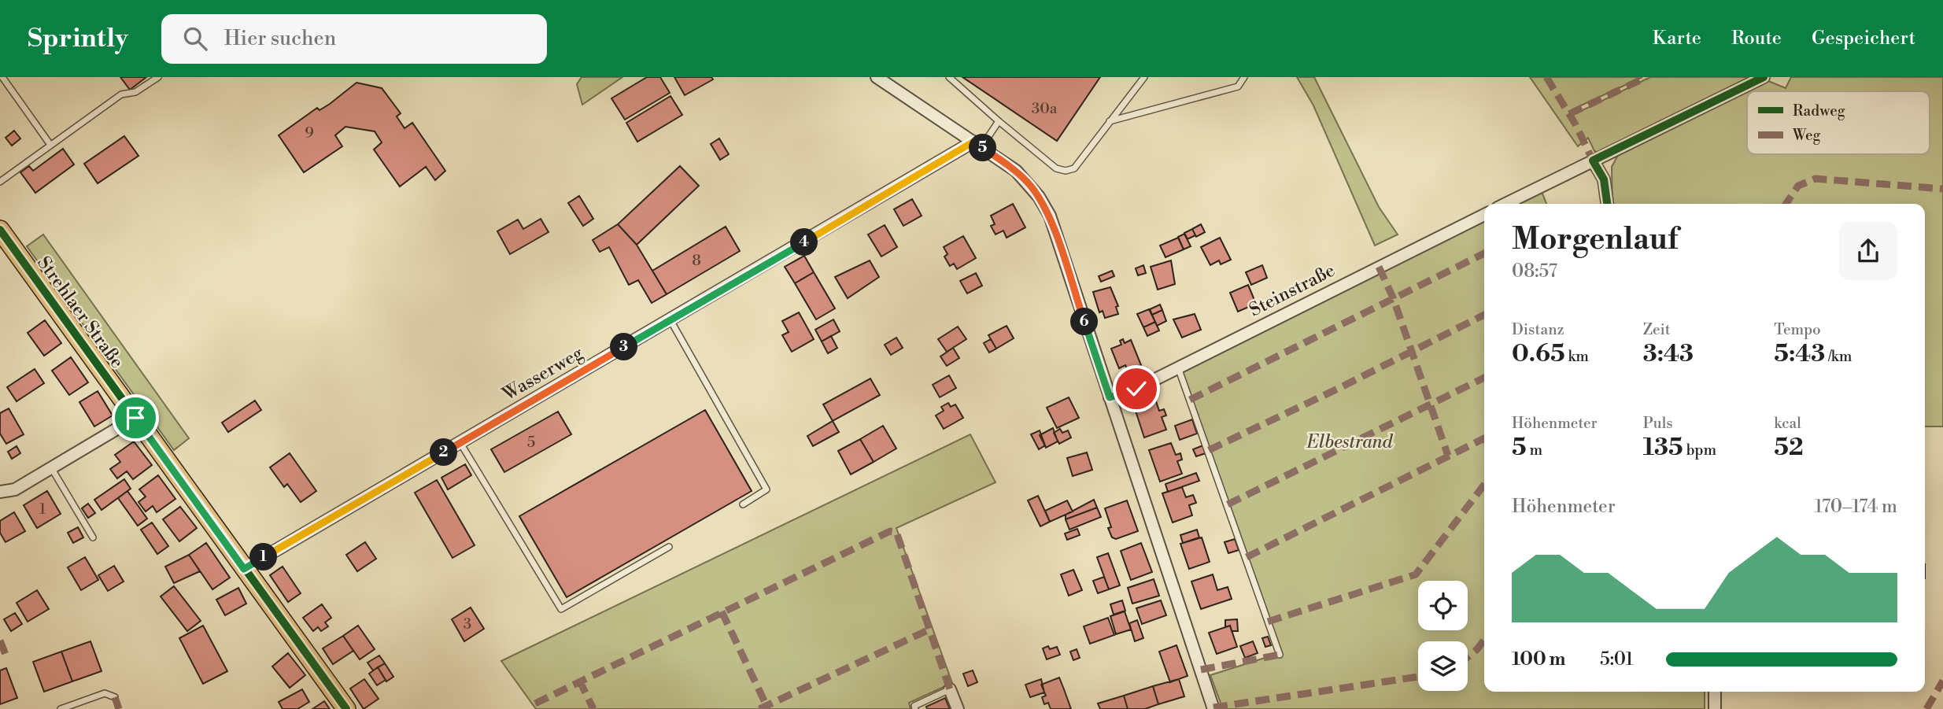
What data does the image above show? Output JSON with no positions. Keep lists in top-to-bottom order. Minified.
{"streets":{"main road":["Strehlaer Straße"],"street":["Steinstraße","Wasserweg"]},"crossings":[["Strehlaer Straße","Wasserweg"]],"parks":["Elbestrand"],"house_numbers":["30a","9","8","5","1","3"],"legend":["Radweg","Weg"],"page":{"header":"Sprintly","search":"Hier suchen","nav":["Karte","Route","Gespeichert"],"pins":["5","4","6","3","2","1"],"heading":["Morgenlauf","08:57"],"stats":[["Distanz","0.65 km"],["Zeit","3:43"],["Tempo","5:43 /km"],["Höhenmeter","5 m"],["Puls","135 bpm"],["kcal","52"]],"chart":["Höhenmeter","170–174 m"],"list":[{"name":"100 m","note":"5:01"}]}}
